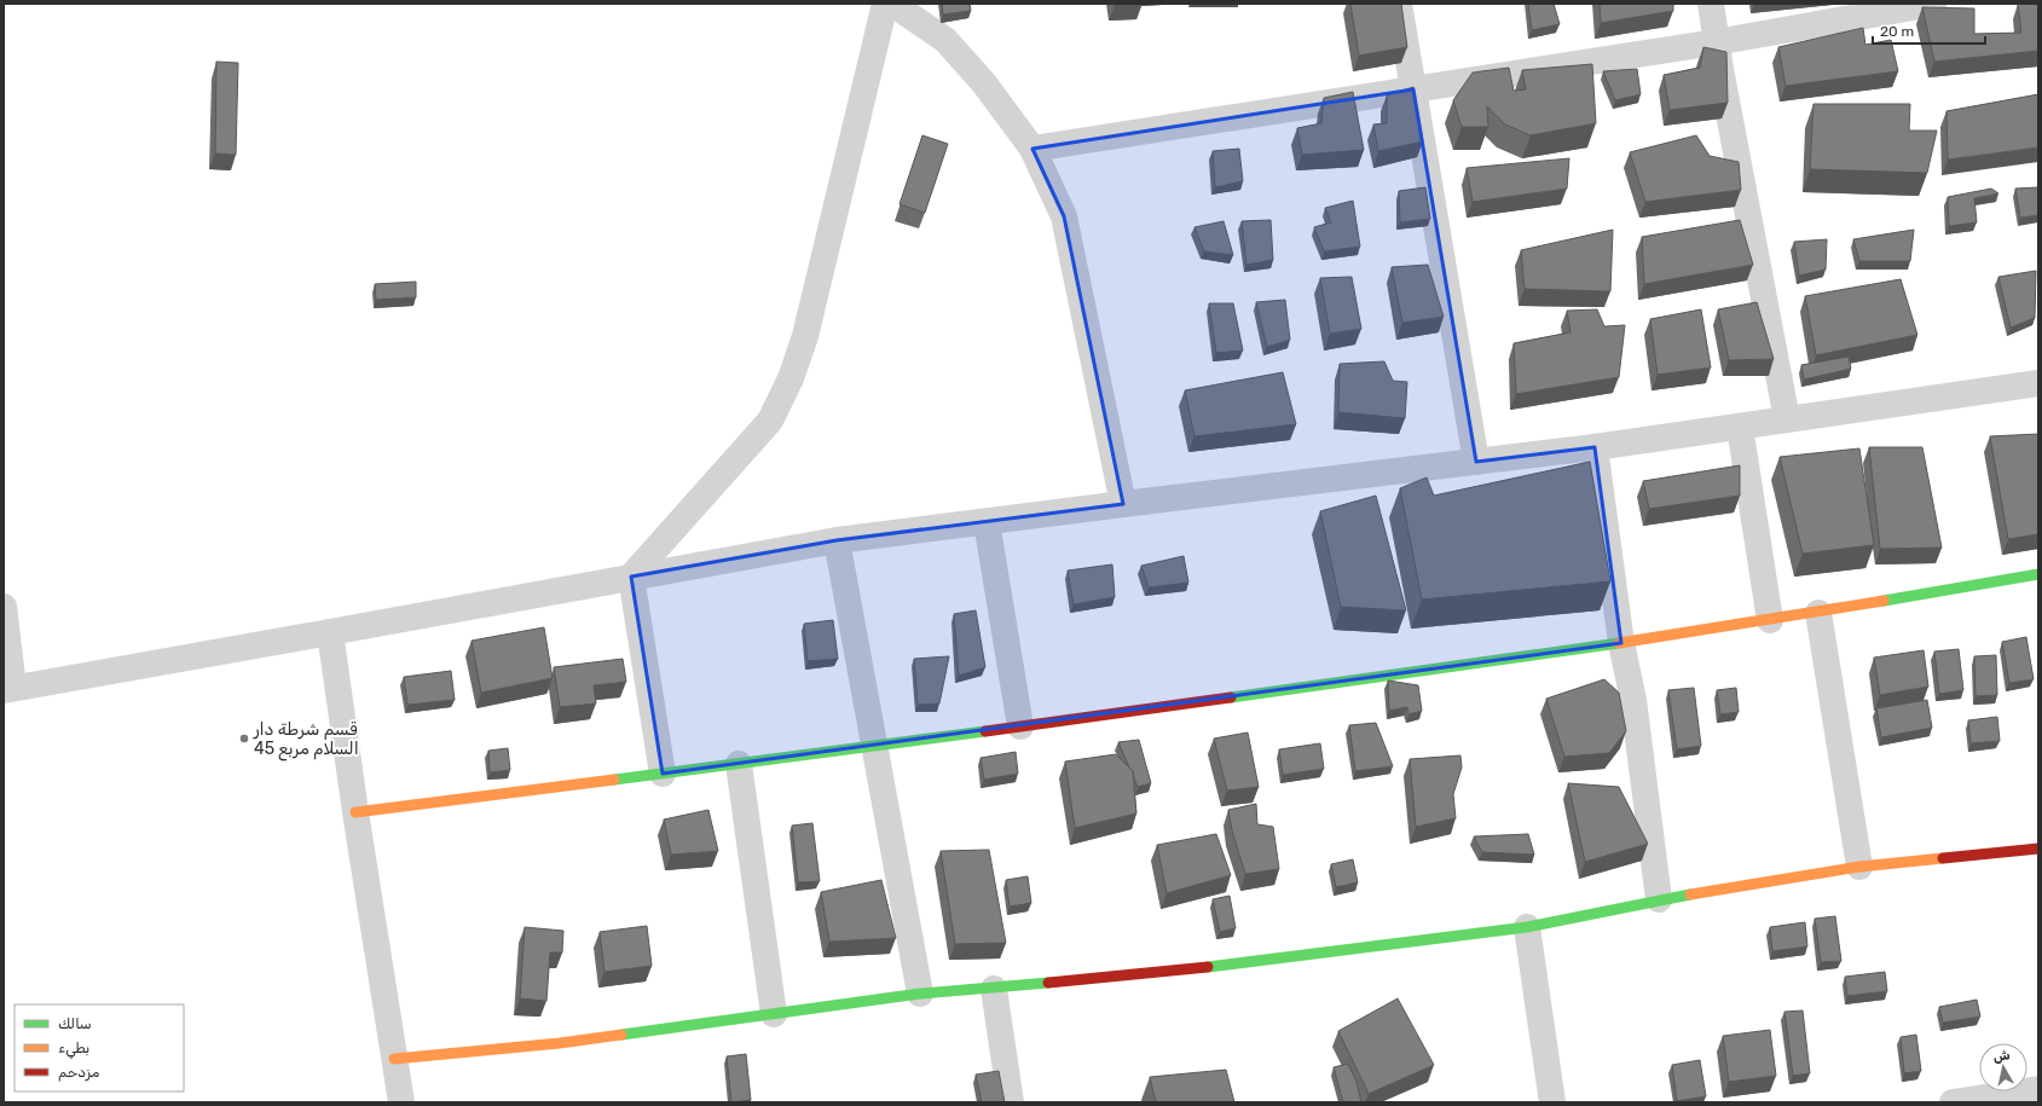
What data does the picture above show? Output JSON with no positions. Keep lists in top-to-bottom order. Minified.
{"places":["قسم شرطة دار السلام مربع 45"],"legend":["سالك","بطيء","مزدحم"],"scale_bar":"20 m","north":"top"}
